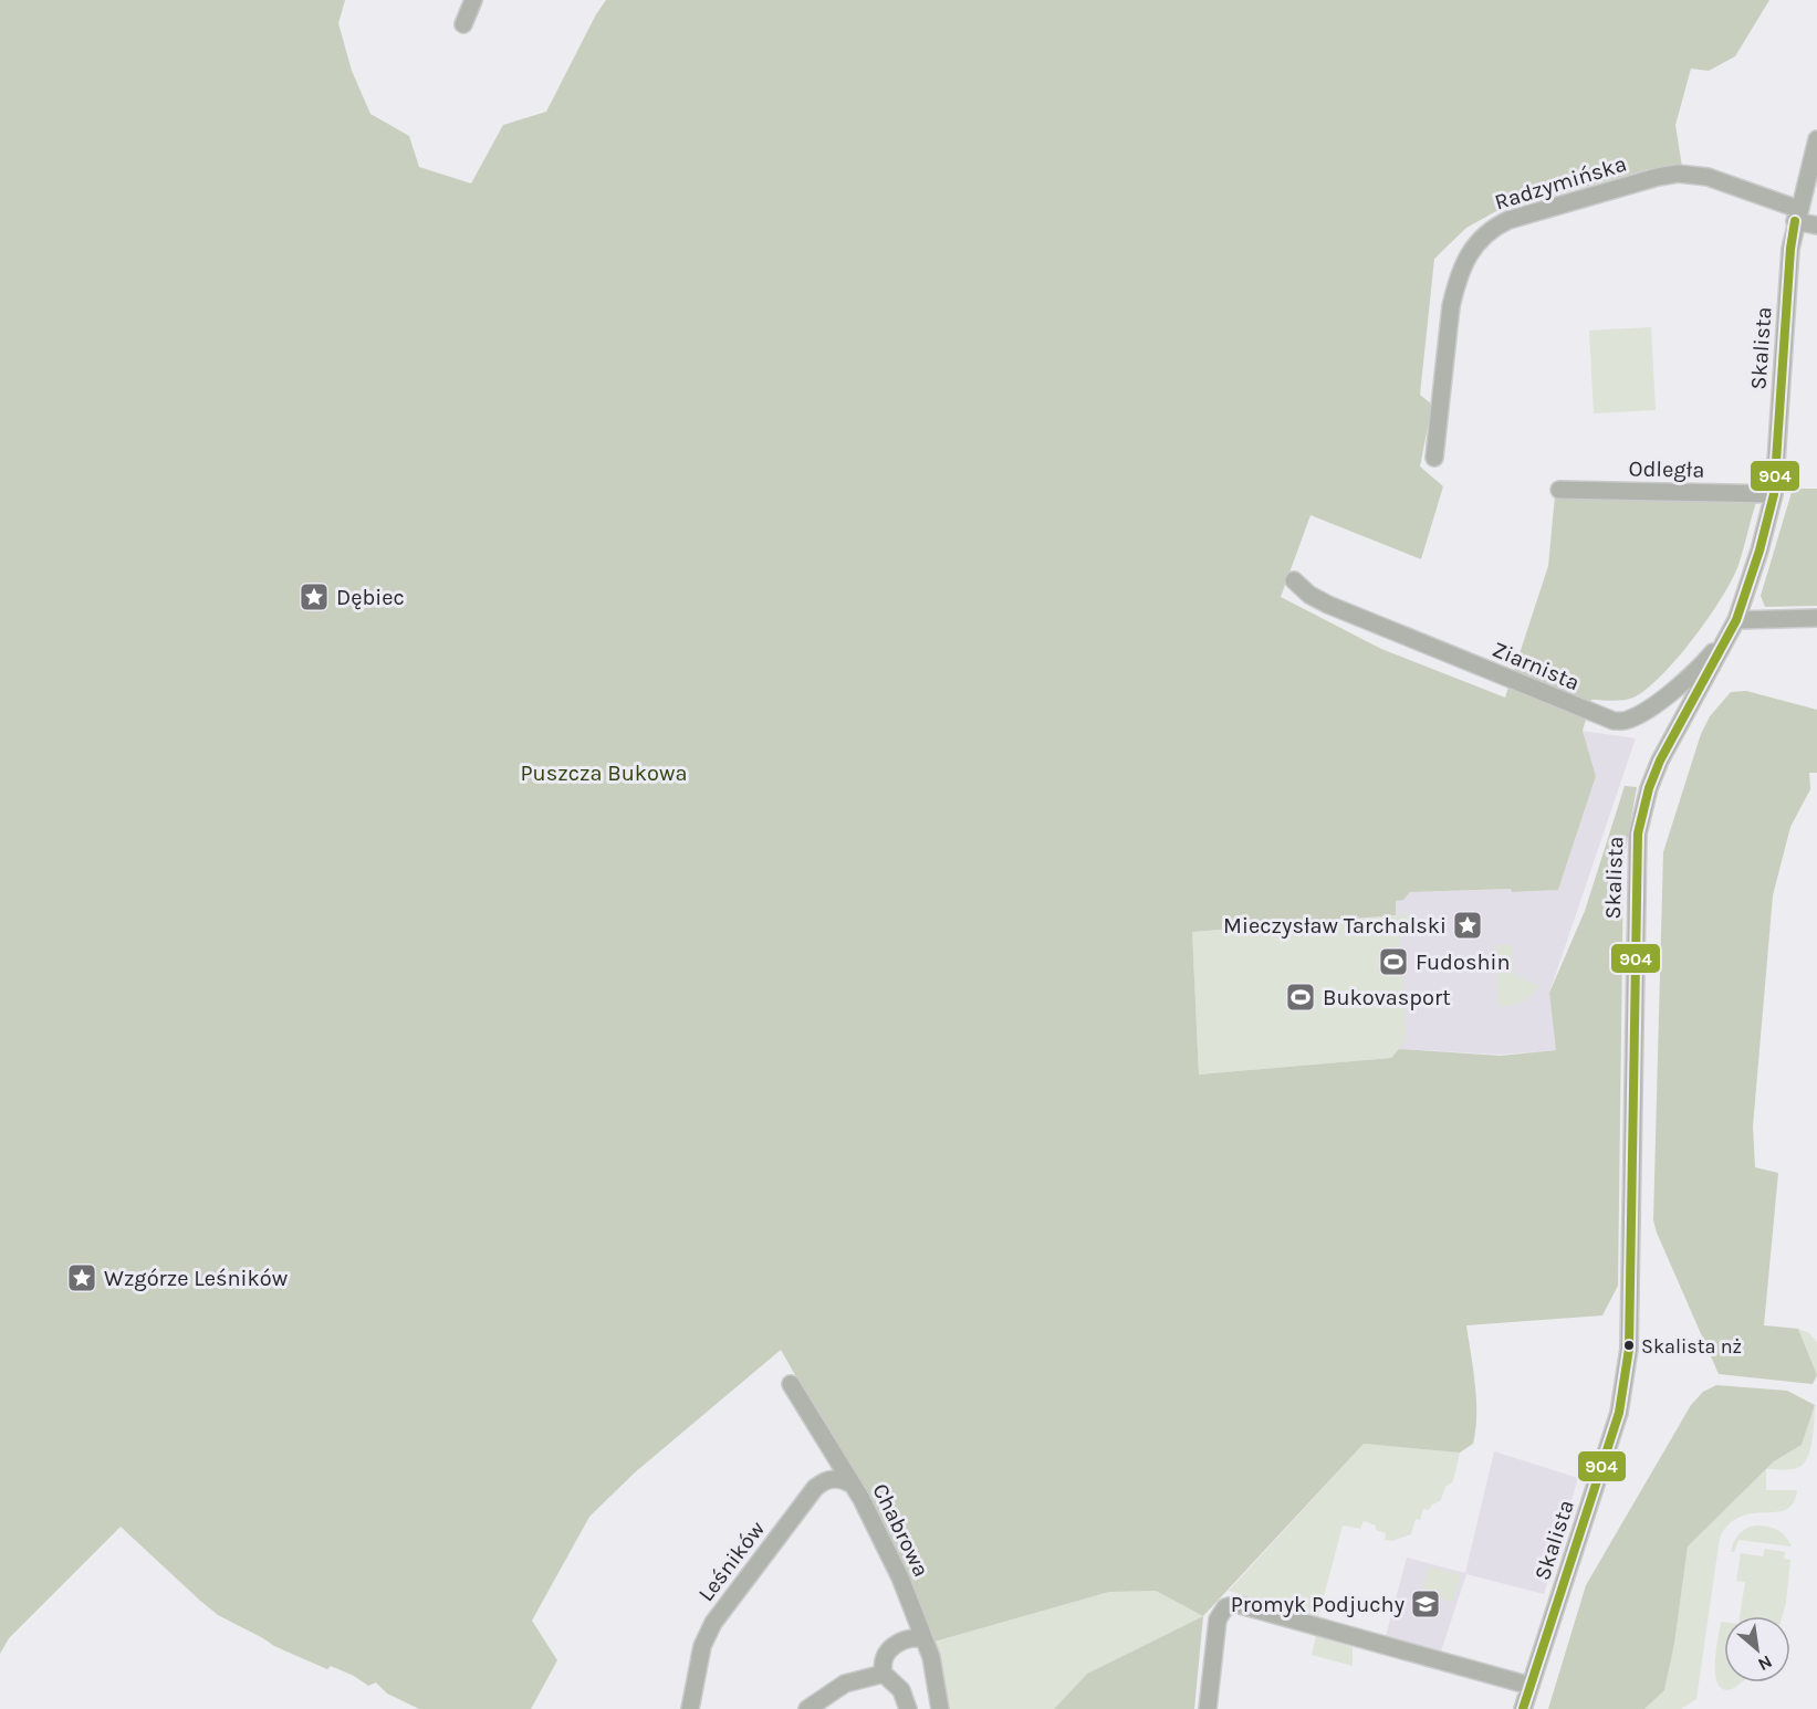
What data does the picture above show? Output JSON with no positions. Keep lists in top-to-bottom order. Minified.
{"streets":{"street":["Radzymińska","Skalista","Odległa","Ziarnista","Chabrowa","Leśników"]},"crossings":[["Radzymińska","Skalista"],["Skalista","Odległa"],["Skalista","Ziarnista"],["Chabrowa","Leśników"]],"parks":["Puszcza Bukowa"],"places":{"place":["Dębiec","Mieczysław Tarchalski","Wzgórze Leśników"],"sports":["Fudoshin","Bukovasport"],"other":["Skalista nż"],"school or university":["Promyk Podjuchy"]},"lines":["transit line 904"],"north":"bottom right"}
